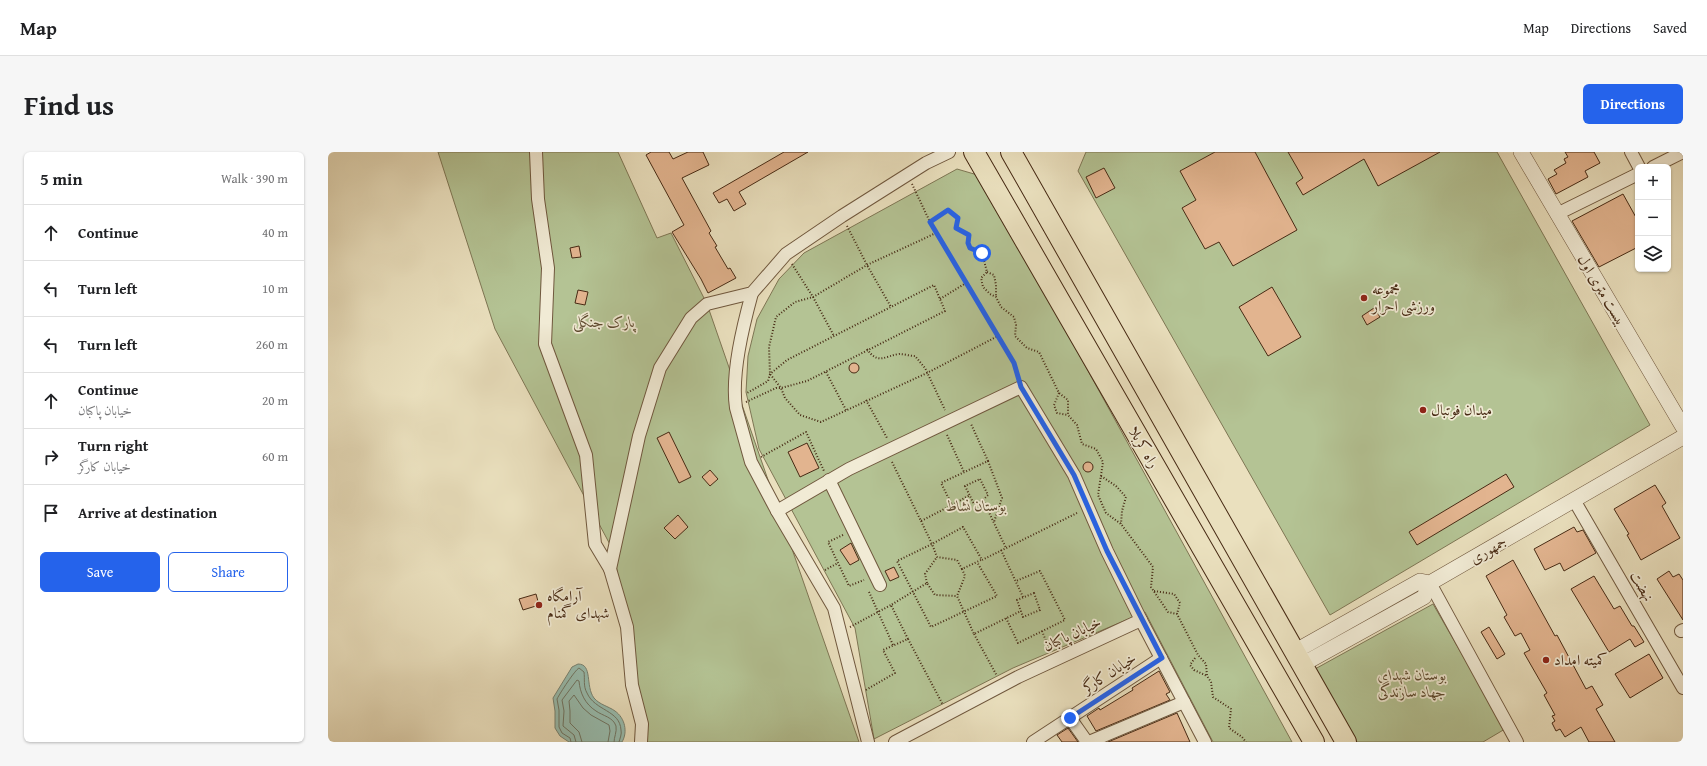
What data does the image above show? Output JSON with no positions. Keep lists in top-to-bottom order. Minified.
{"streets":{"main road":["راه کربلا"],"street":["بیست متری اول","جمهوری","نهضت","خیابان پاکبان","خیابان کارگر"]},"crossings":[["راه کربلا","جمهوری"],["جمهوری","نهضت"]],"parks":["پارک جنگلی","بوستان نشاط","بوستان شهدای جهاد سازندگی"],"places":["مجموعه ورزشی احرار","میدان فوتبال","آرامگاه شهدای گمنام","کمیته امداد"],"page":{"header":"Map","nav":["Map","Directions","Saved"],"title":"Find us","buttons":["Directions",["Save","Share"]],"heading":["5 min","Walk · 390 m"],"map_buttons":["+","−"],"list":[["Continue","40 m"],["Turn left","10 m"],["Turn left","260 m"],["Continue","خیابان پاکبان","20 m"],["Turn right","خیابان کارگر","60 m"],"Arrive at destination"]}}
